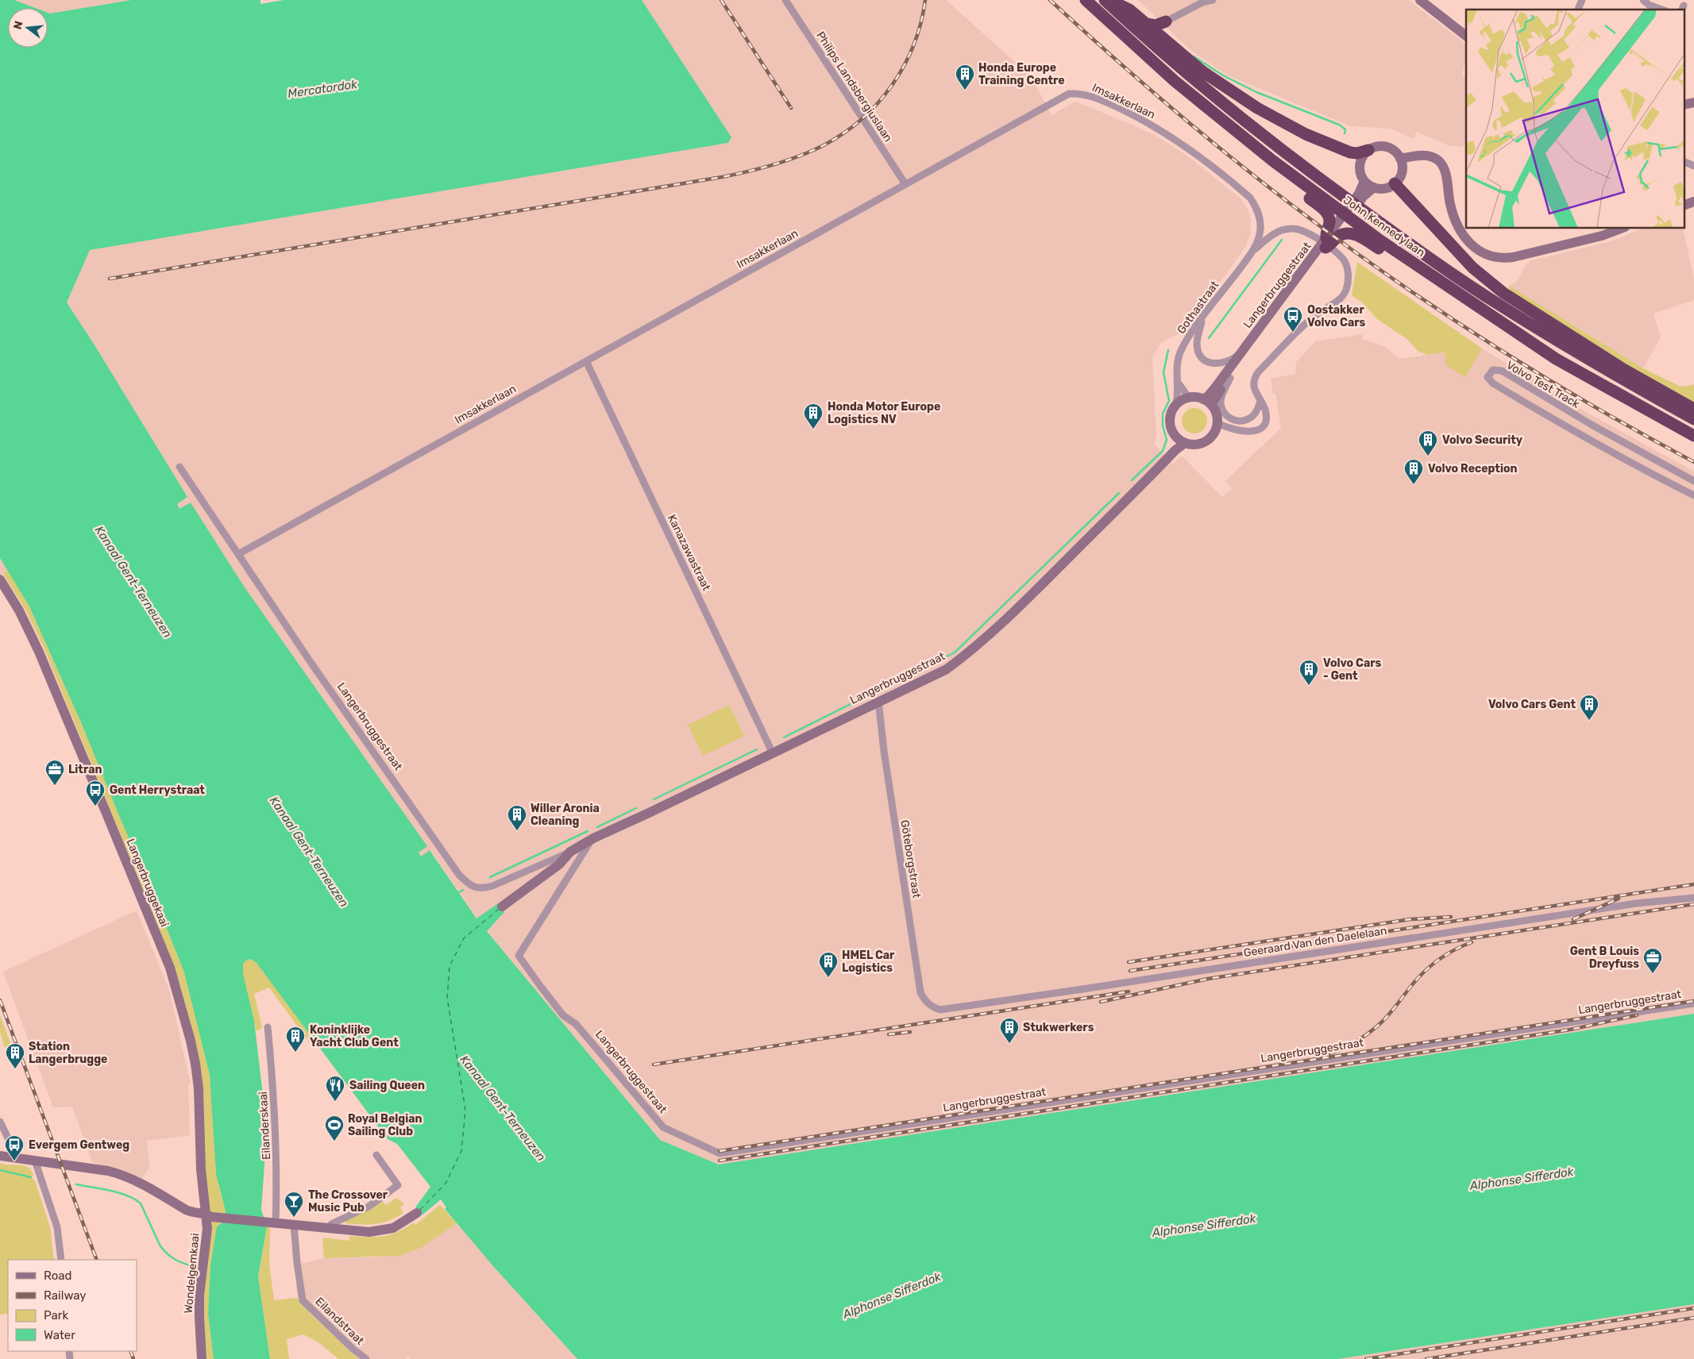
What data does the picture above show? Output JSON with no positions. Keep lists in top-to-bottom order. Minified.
{"streets":{"highway":["John Kennedylaan"],"main road":["Langerbruggestraat","Langerbruggekaai","Wondelgemkaai"],"street":["Philips Landsbergiuslaan","Imsakkerlaan","Gothastraat","Volvo Test Track","Kanazawastraat","Göteborgstraat","Geeraard Van den Daelelaan","Eilanderskaai","Eilandstraat"]},"crossings":[["Philips Landsbergiuslaan","Imsakkerlaan"],["Imsakkerlaan","Langerbruggestraat"],["Imsakkerlaan","Gothastraat"],["Imsakkerlaan","Kanazawastraat"],["Langerbruggestraat","Gothastraat"],["Langerbruggestraat","Kanazawastraat"],["Langerbruggestraat","Göteborgstraat"],["Göteborgstraat","Geeraard Van den Daelelaan"],["Langerbruggekaai","Wondelgemkaai"]],"water":["Mercatordok","Kanaal Gent-Terneuzen","Alphonse Sifferdok"],"places":{"building":["Honda Europe Training Centre","Honda Motor Europe Logistics NV","Volvo Security","Volvo Reception","Volvo Cars - Gent","Volvo Cars Gent","Willer Aronia Cleaning","HMEL Car Logistics","Stukwerkers","Koninklijke Yacht Club Gent","Station Langerbrugge"],"bus stop":["Oostakker Volvo Cars","Gent Herrystraat","Evergem Gentweg"],"office":["Litran","Gent B Louis Dreyfuss"],"restaurant":["Sailing Queen"],"sports":["Royal Belgian Sailing Club"],"bar":["The Crossover Music Pub"]},"legend":["Road","Railway","Park","Water"],"north":"left"}
